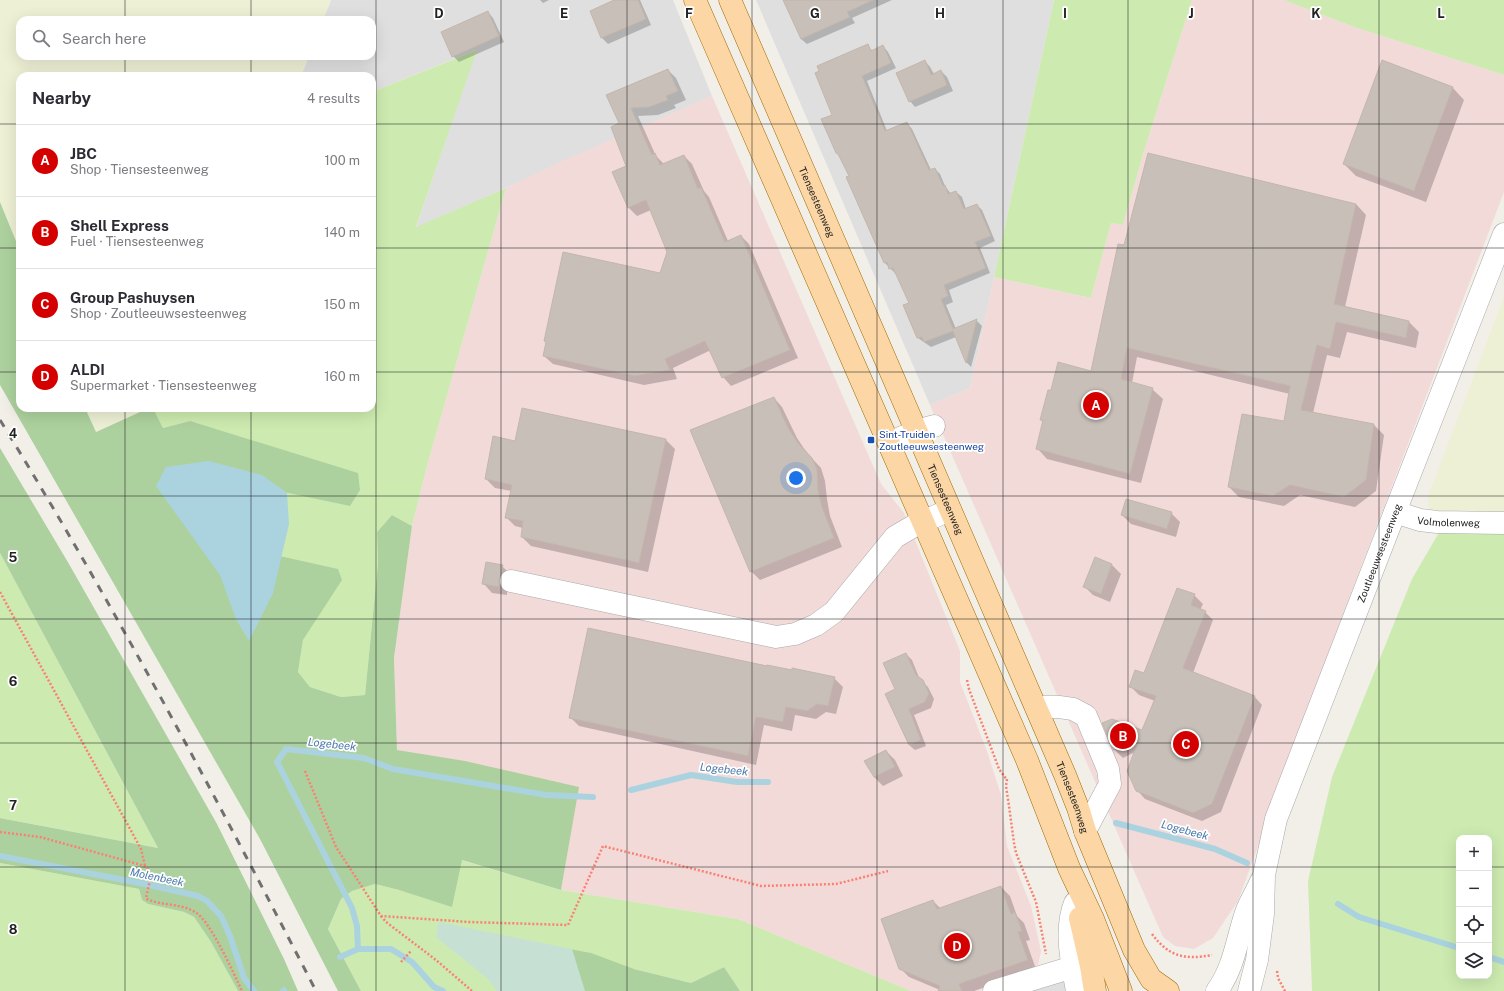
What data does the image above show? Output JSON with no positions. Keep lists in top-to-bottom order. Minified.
{"streets":{"main road":["Tiensesteenweg"],"street":["Volmolenweg","Zoutleeuwsesteenweg"]},"crossings":[["Volmolenweg","Zoutleeuwsesteenweg"]],"water":["Logebeek","Molenbeek"],"places":{"transit":["Sint-Truiden Zoutleeuwsesteenweg"]},"page":{"search":"Search here","heading":["Nearby","4 results"],"list":[{"mark":"A","name":"JBC","note":"Shop · Tiensesteenweg","value":"100 m"},{"mark":"B","name":"Shell Express","note":"Fuel · Tiensesteenweg","value":"140 m"},{"mark":"C","name":"Group Pashuysen","note":"Shop · Zoutleeuwsesteenweg","value":"150 m"},{"mark":"D","name":"ALDI","note":"Supermarket · Tiensesteenweg","value":"160 m"}],"pins":["A","B","C","D"],"map_buttons":["+","−"]},"grid":{"columns":["D","E","F","G","H","I","J","K","L"],"rows":["4","5","6","7","8"]}}
